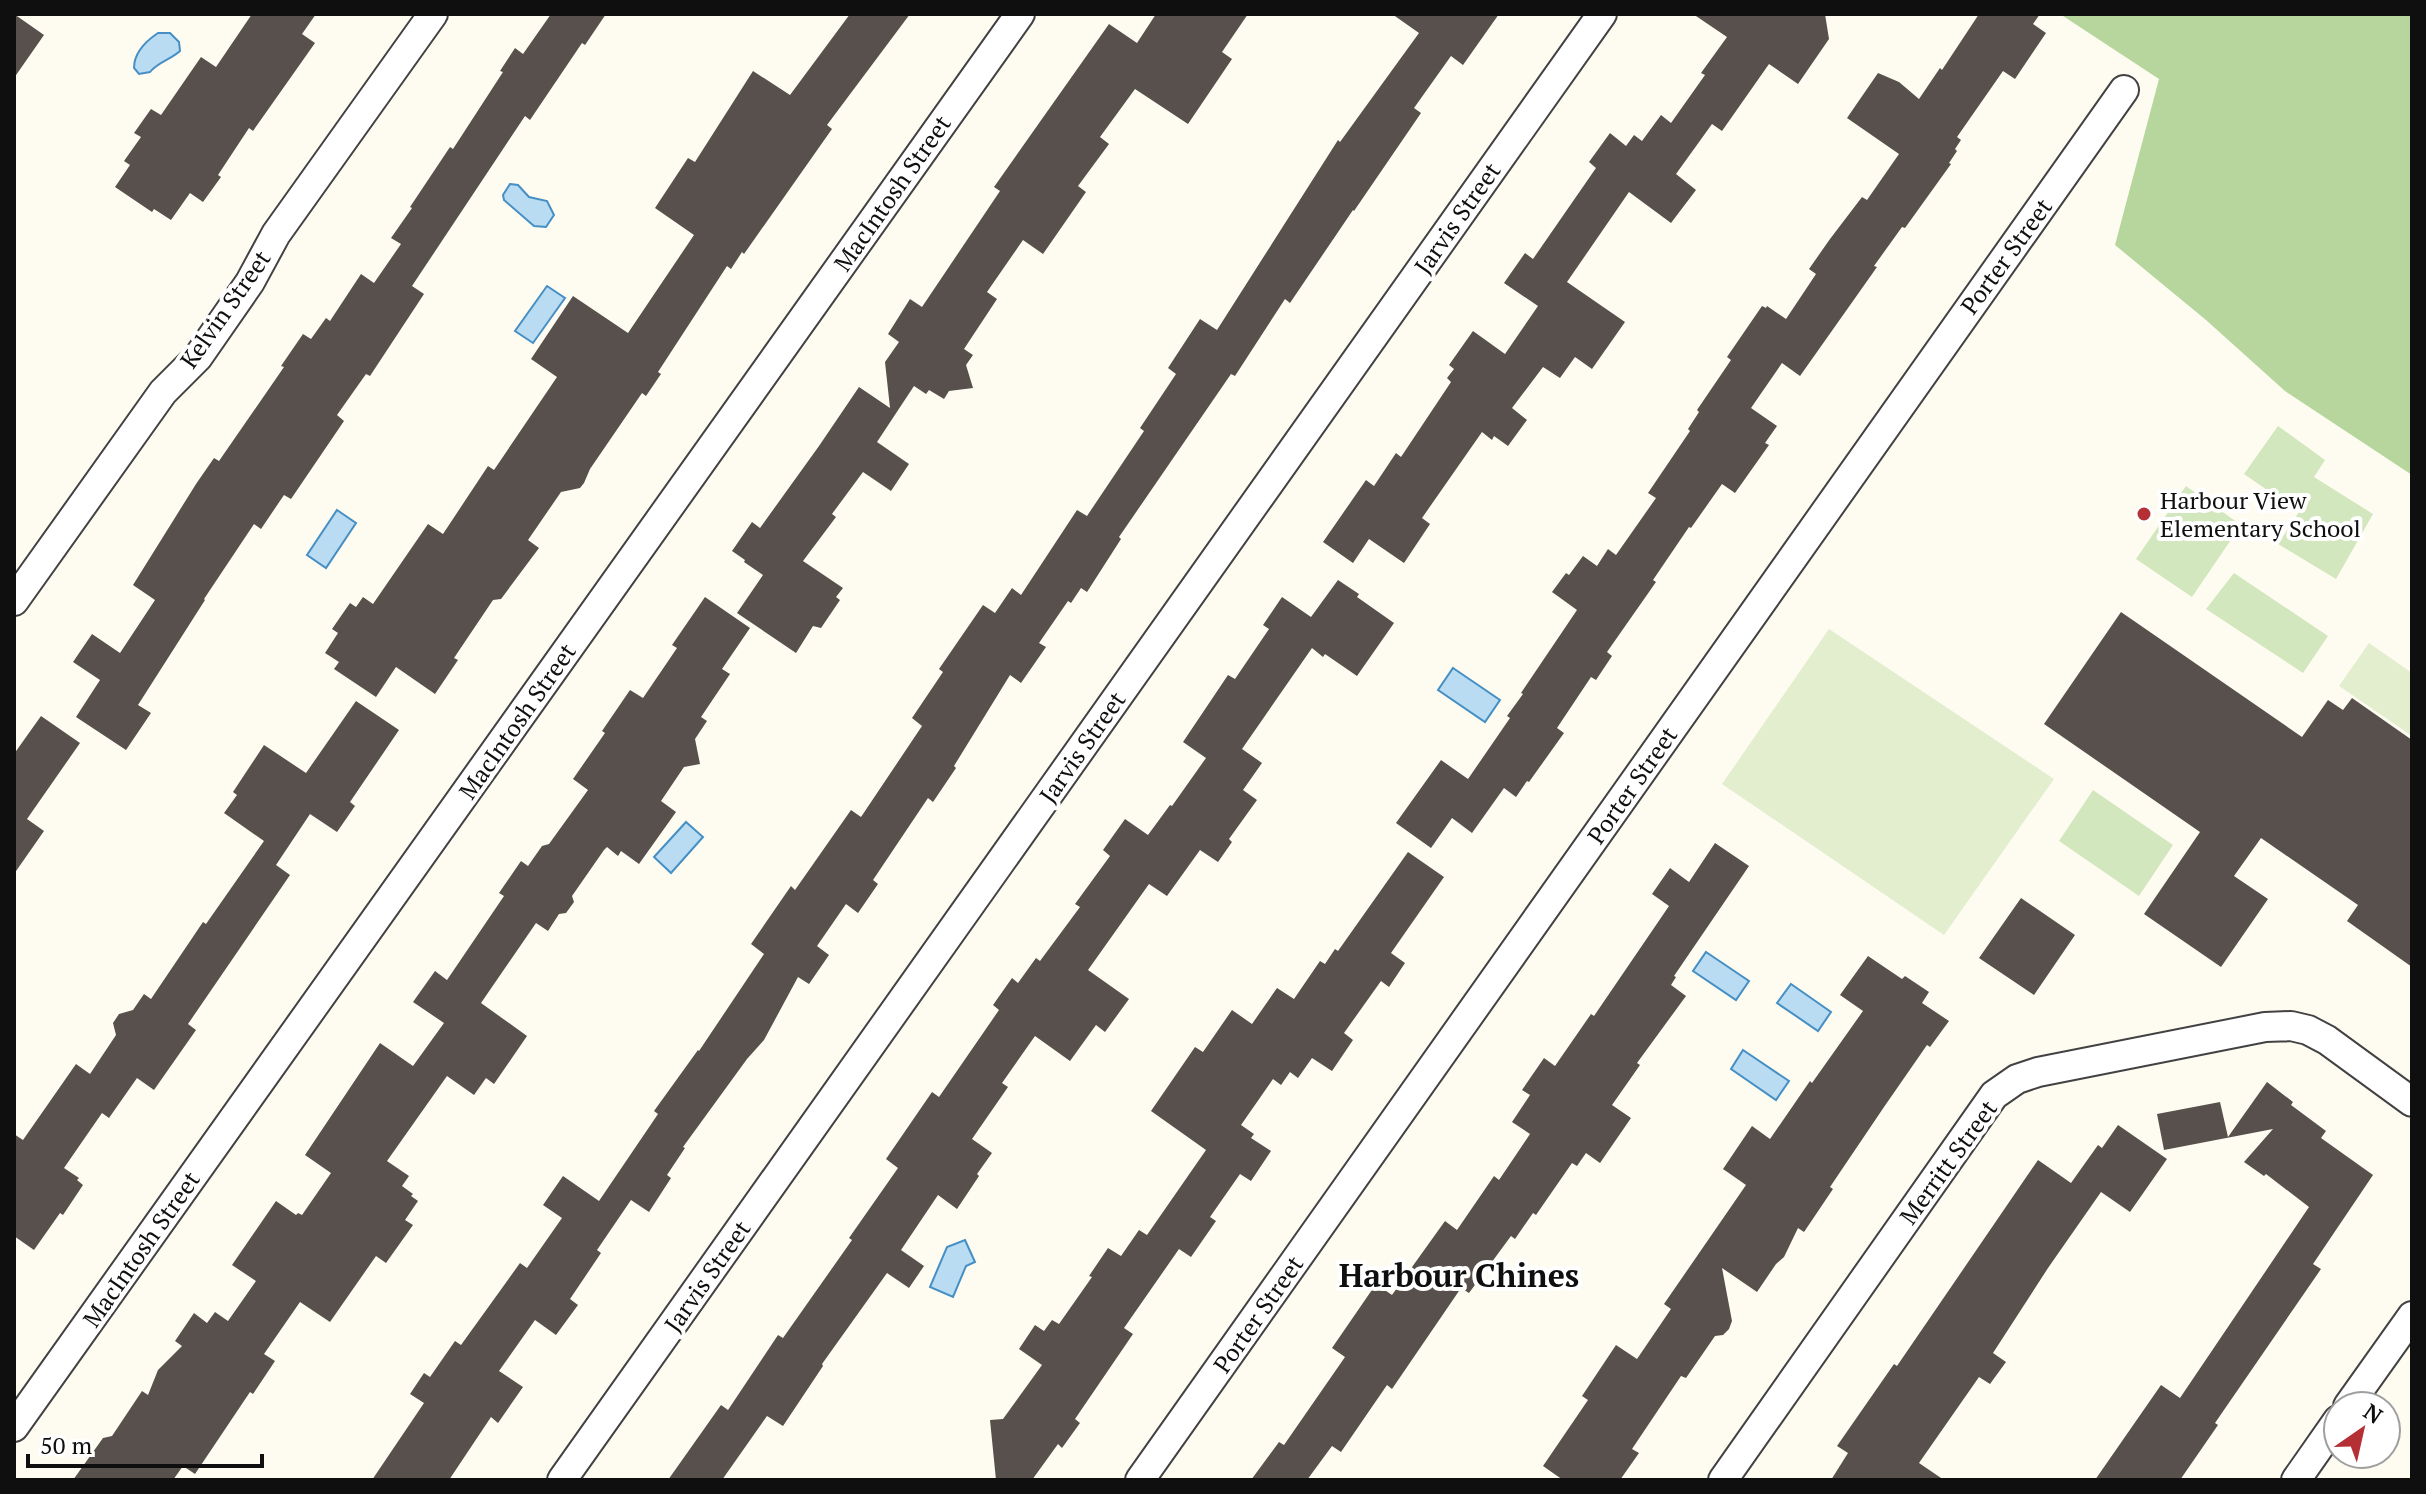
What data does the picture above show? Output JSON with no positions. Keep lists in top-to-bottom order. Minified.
{"streets":{"street":["MacIntosh Street","Jarvis Street","Porter Street","Kelvin Street","Merritt Street"]},"districts":["Harbour Chines"],"places":["Harbour View Elementary School"],"scale_bar":"50 m","north":"top right"}
